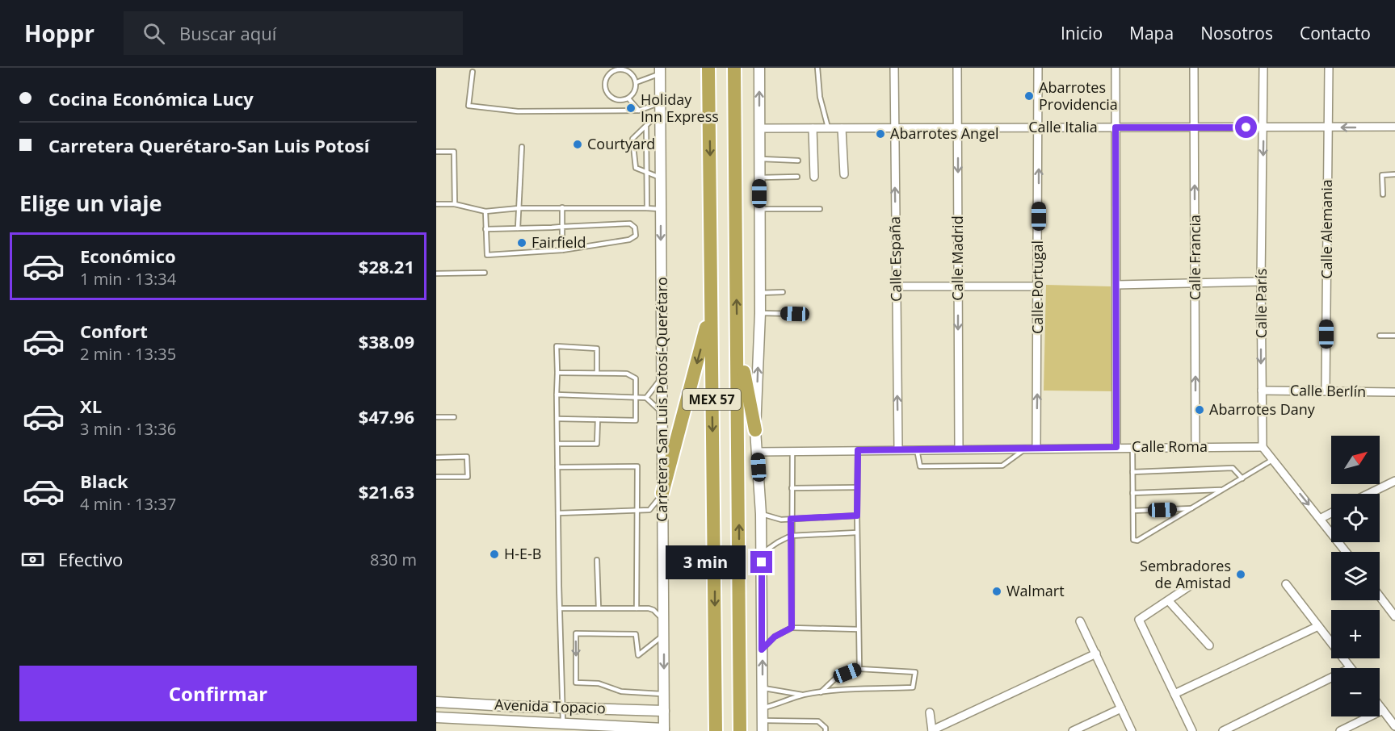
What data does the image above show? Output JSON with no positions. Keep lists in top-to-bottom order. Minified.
{"streets":{"highway":["MEX 57"],"main road":["Carretera San Luis Potosí-Querétaro","Avenida Topacio"],"street":["Calle Italia","Calle Alemania","Calle Francia","Calle Madrid","Calle España","Calle Portugal","Calle París","Calle Berlín","Calle Roma"]},"crossings":[["Calle Italia","Calle Alemania"],["Calle Italia","Calle Francia"],["Calle Italia","Calle Madrid"],["Calle Italia","Calle España"],["Calle Italia","Calle Portugal"],["Calle Italia","Calle París"],["Calle Alemania","Calle Berlín"],["Calle Francia","Calle Roma"],["Calle Madrid","Calle Roma"],["Calle España","Calle Roma"],["Calle Portugal","Calle Roma"],["Calle París","Calle Berlín"],["Calle París","Calle Roma"],["Carretera San Luis Potosí-Querétaro","Avenida Topacio"]],"one_way":["Calle Francia","Calle Madrid","Calle España","Calle Portugal","Calle París"],"places":["Abarrotes Providencia","Holiday Inn Express","Abarrotes Angel","Courtyard","Fairfield","Abarrotes Dany","H-E-B","Sembradores de Amistad","Walmart"],"north":"top right","page":{"header":"Hoppr","search":"Buscar aquí","nav":["Inicio","Mapa","Nosotros","Contacto"],"banner":["Cocina Económica Lucy","Carretera Querétaro-San Luis Potosí"],"heading":"Elige un viaje","list":[{"name":"Económico","note":"1 min · 13:34","value":"$28.21"},{"name":"Confort","note":"2 min · 13:35","value":"$38.09"},{"name":"XL","note":"3 min · 13:36","value":"$47.96"},{"name":"Black","note":"4 min · 13:37","value":"$21.63"}],"map_buttons":["+","−"],"pay":["Efectivo","830 m"],"bubble":"3 min","buttons":"Confirmar"}}
